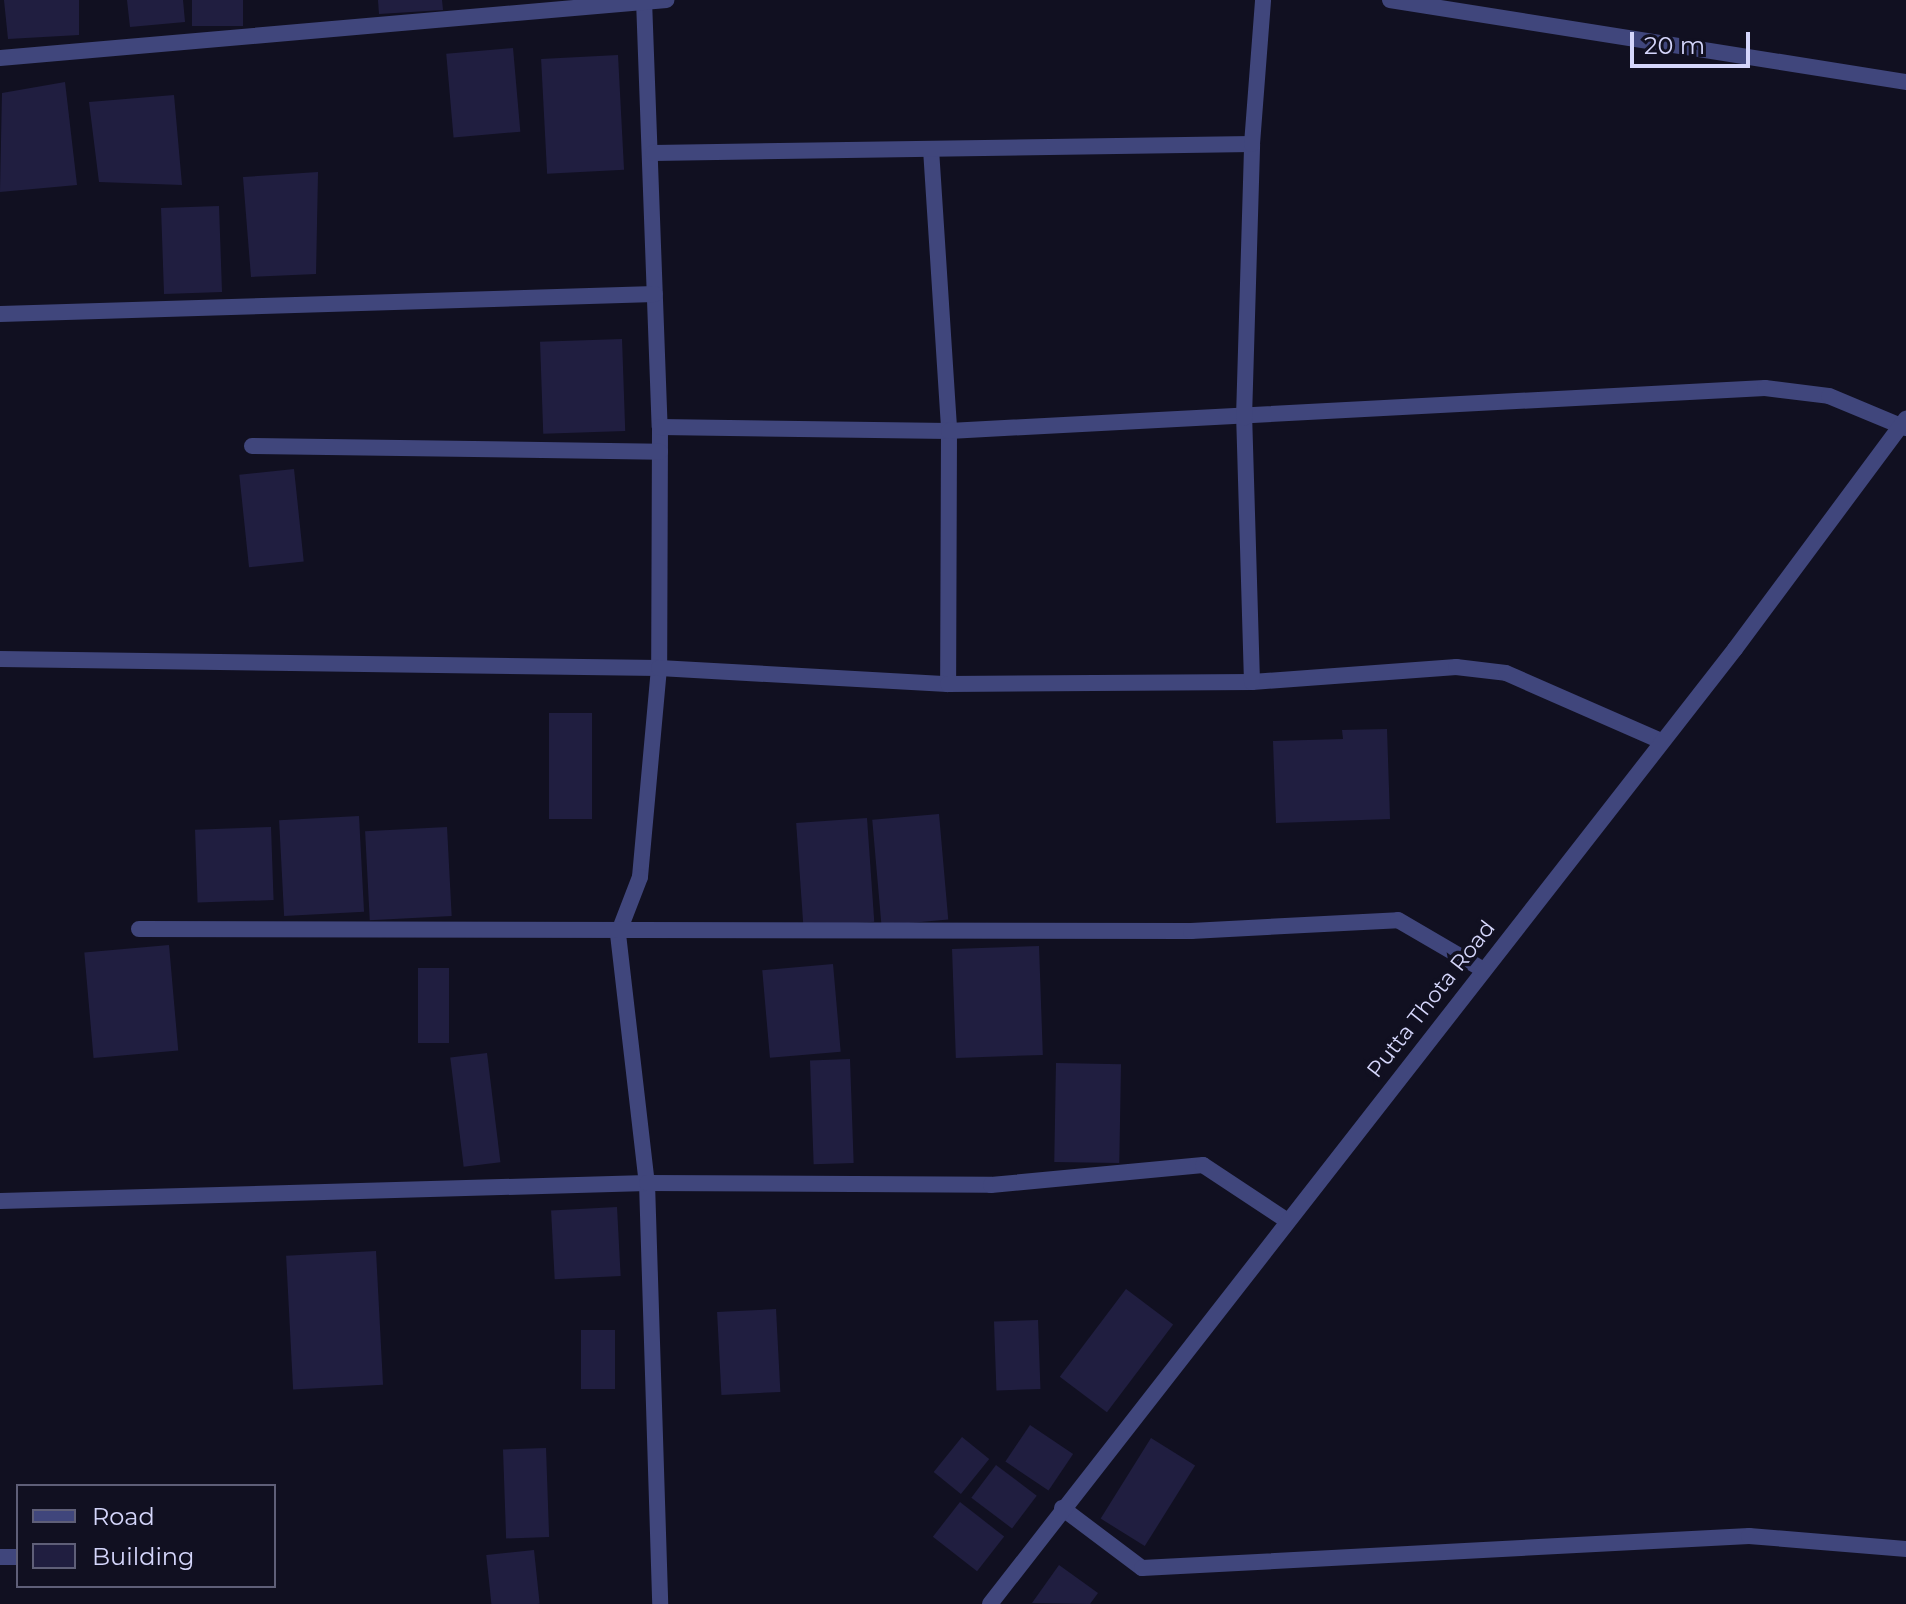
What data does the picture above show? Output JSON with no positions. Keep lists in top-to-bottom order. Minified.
{"streets":{"street":["Putta Thota Road"]},"legend":["Road","Building"],"scale_bar":"20 m"}
